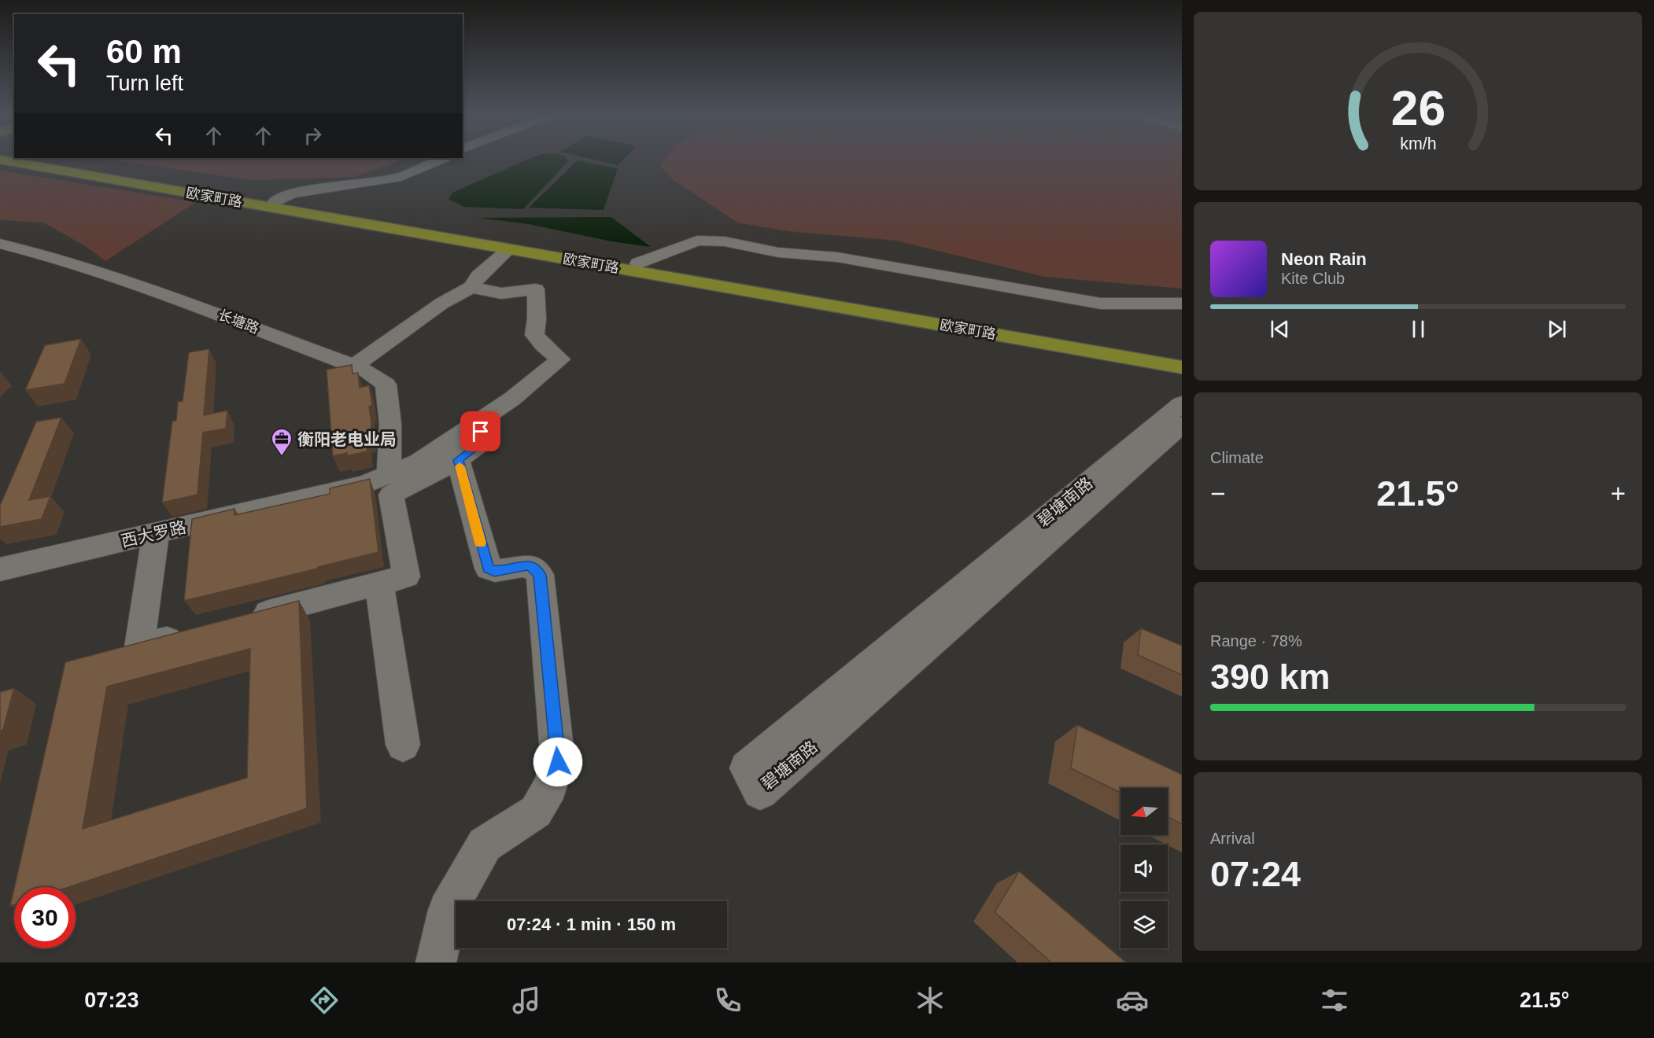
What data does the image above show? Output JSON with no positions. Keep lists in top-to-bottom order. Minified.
{"streets":{"main road":["欧家町路"],"street":["长塘路","碧塘南路","西大罗路"]},"crossings":[["长塘路","西大罗路"]],"places":{"office":["衡阳老电业局"]},"north":"left","page":{"turn":["60 m","Turn left"],"song":["Neon Rain","Kite Club"],"tile":["Climate",["Range · 78%","390 km"],["Arrival","07:24"]],"heat":["−","21.5°","+"],"limit":"30","trip":"07:24 · 1 min · 150 m","tabs":["07:23","21.5°"],"gauge":["26","km/h"]}}
